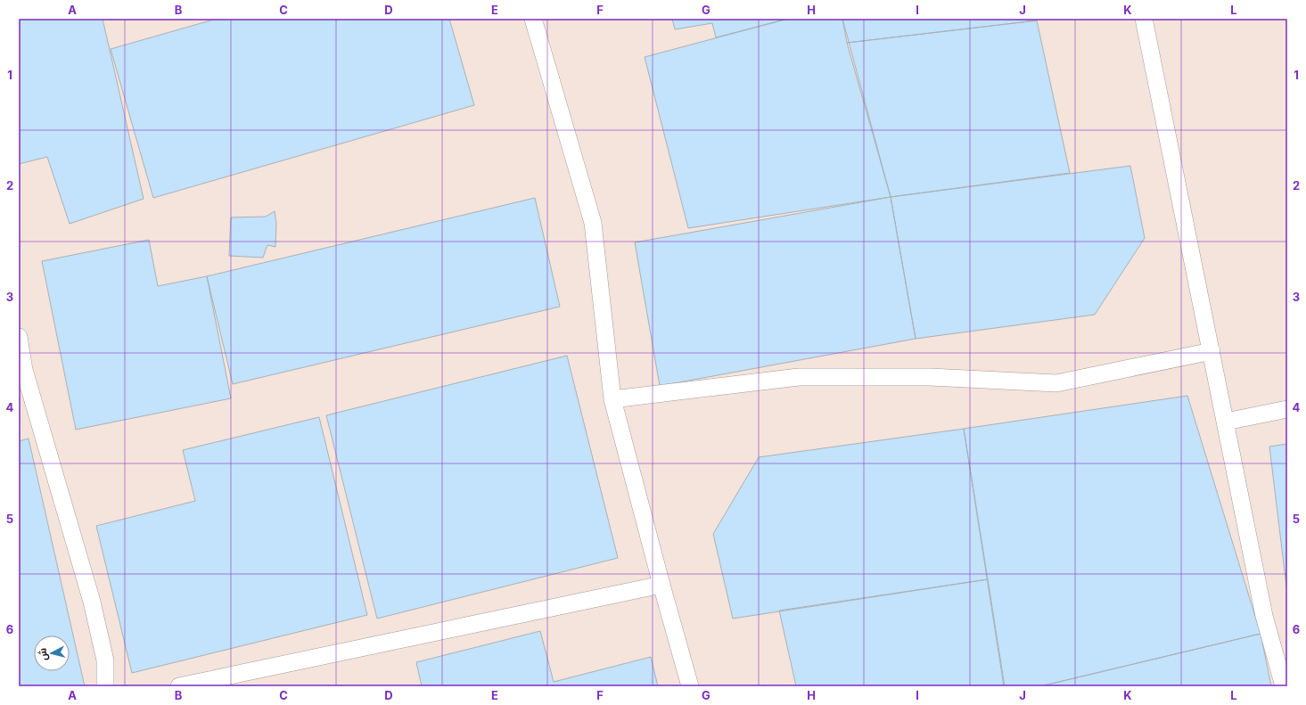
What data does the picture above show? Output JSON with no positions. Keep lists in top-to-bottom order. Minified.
{"north":"left","grid":{"columns":["A","B","C","D","E","F","G","H","I","J","K","L"],"rows":["1","2","3","4","5","6"]}}
